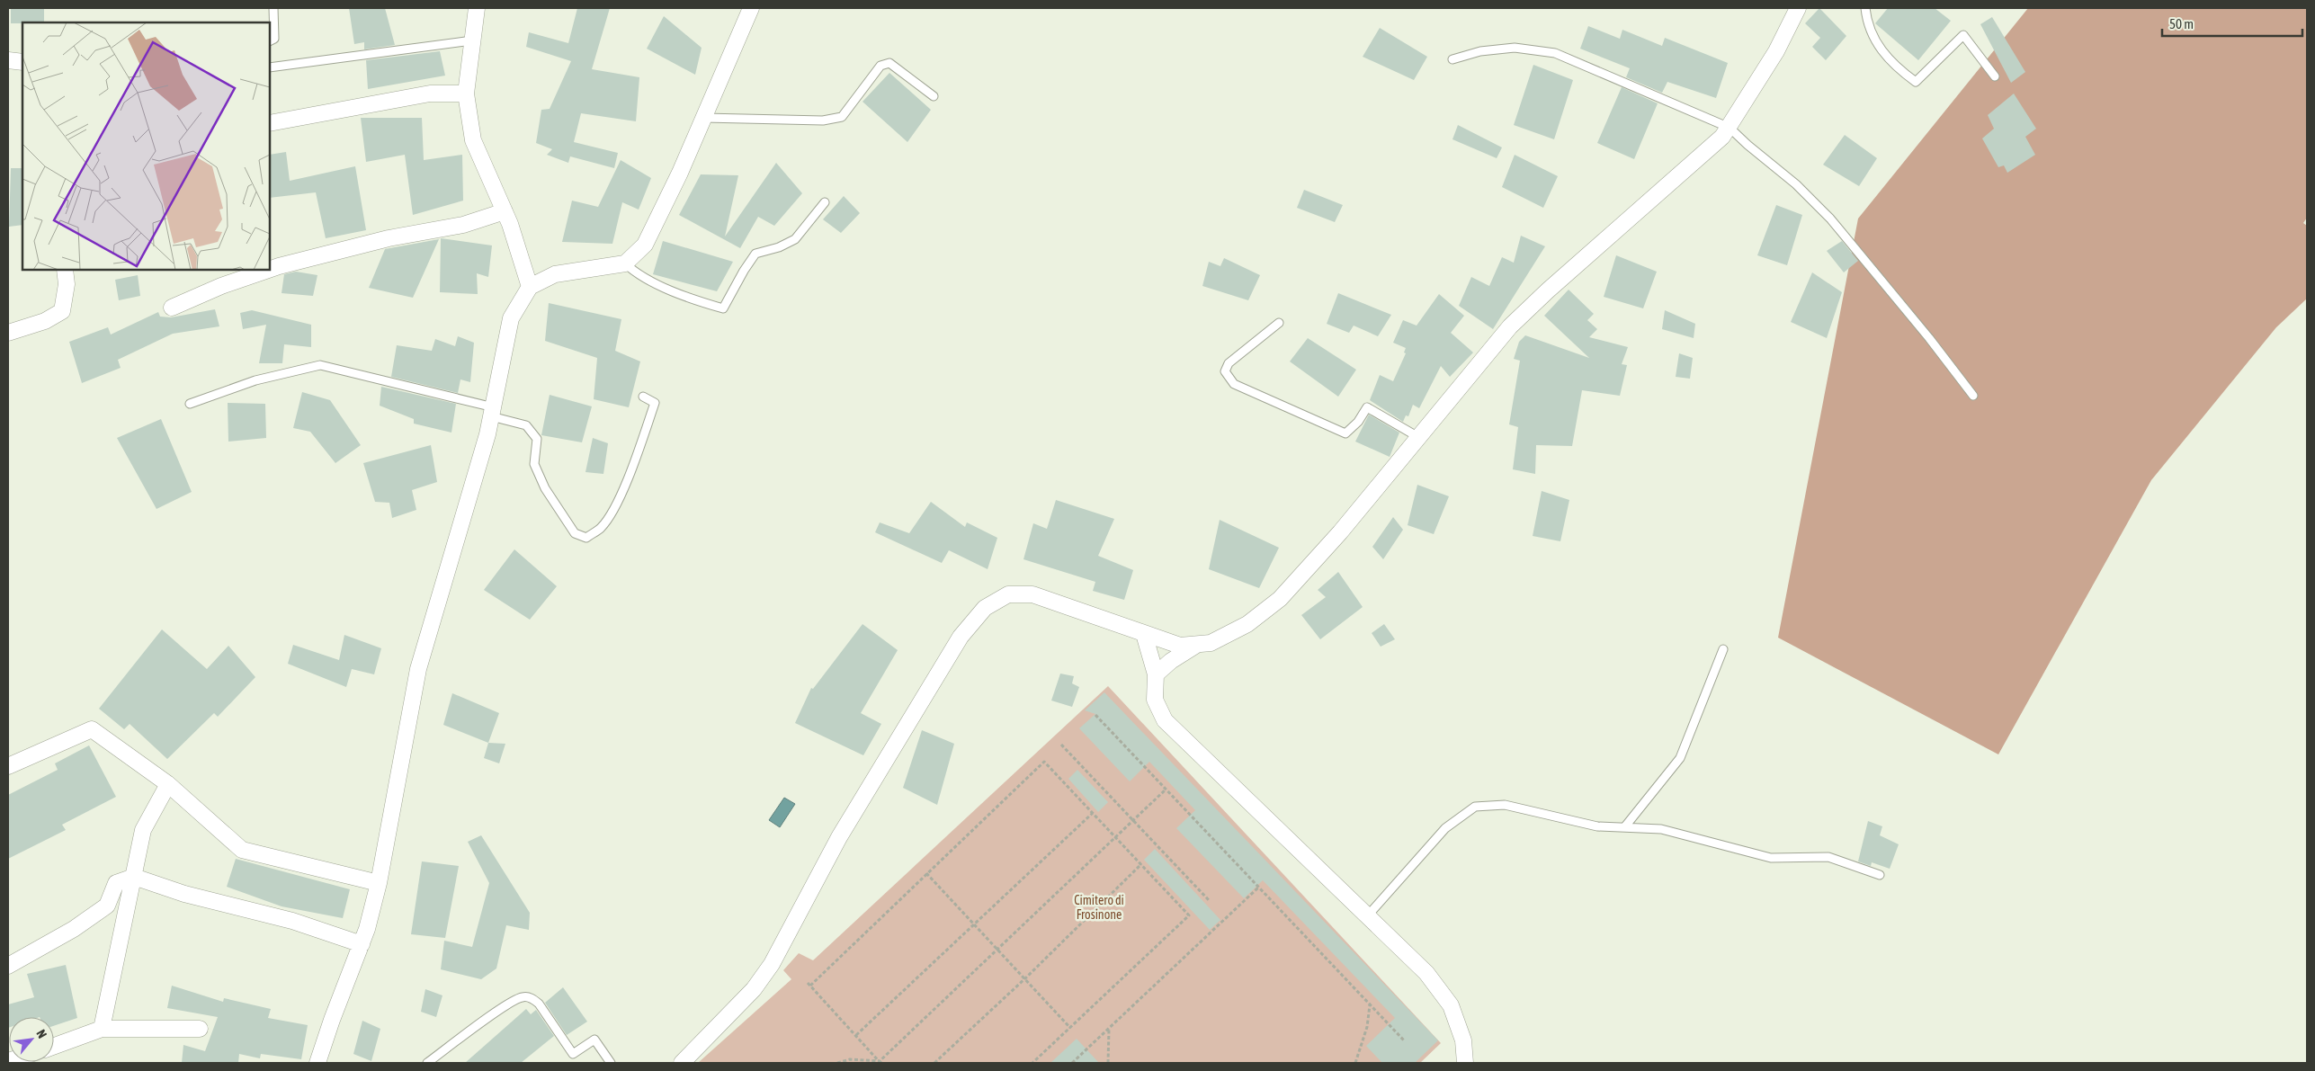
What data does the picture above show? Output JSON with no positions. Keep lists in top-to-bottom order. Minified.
{"parks":["Cimitero di Frosinone"],"scale_bar":"50 m","north":"top right"}
